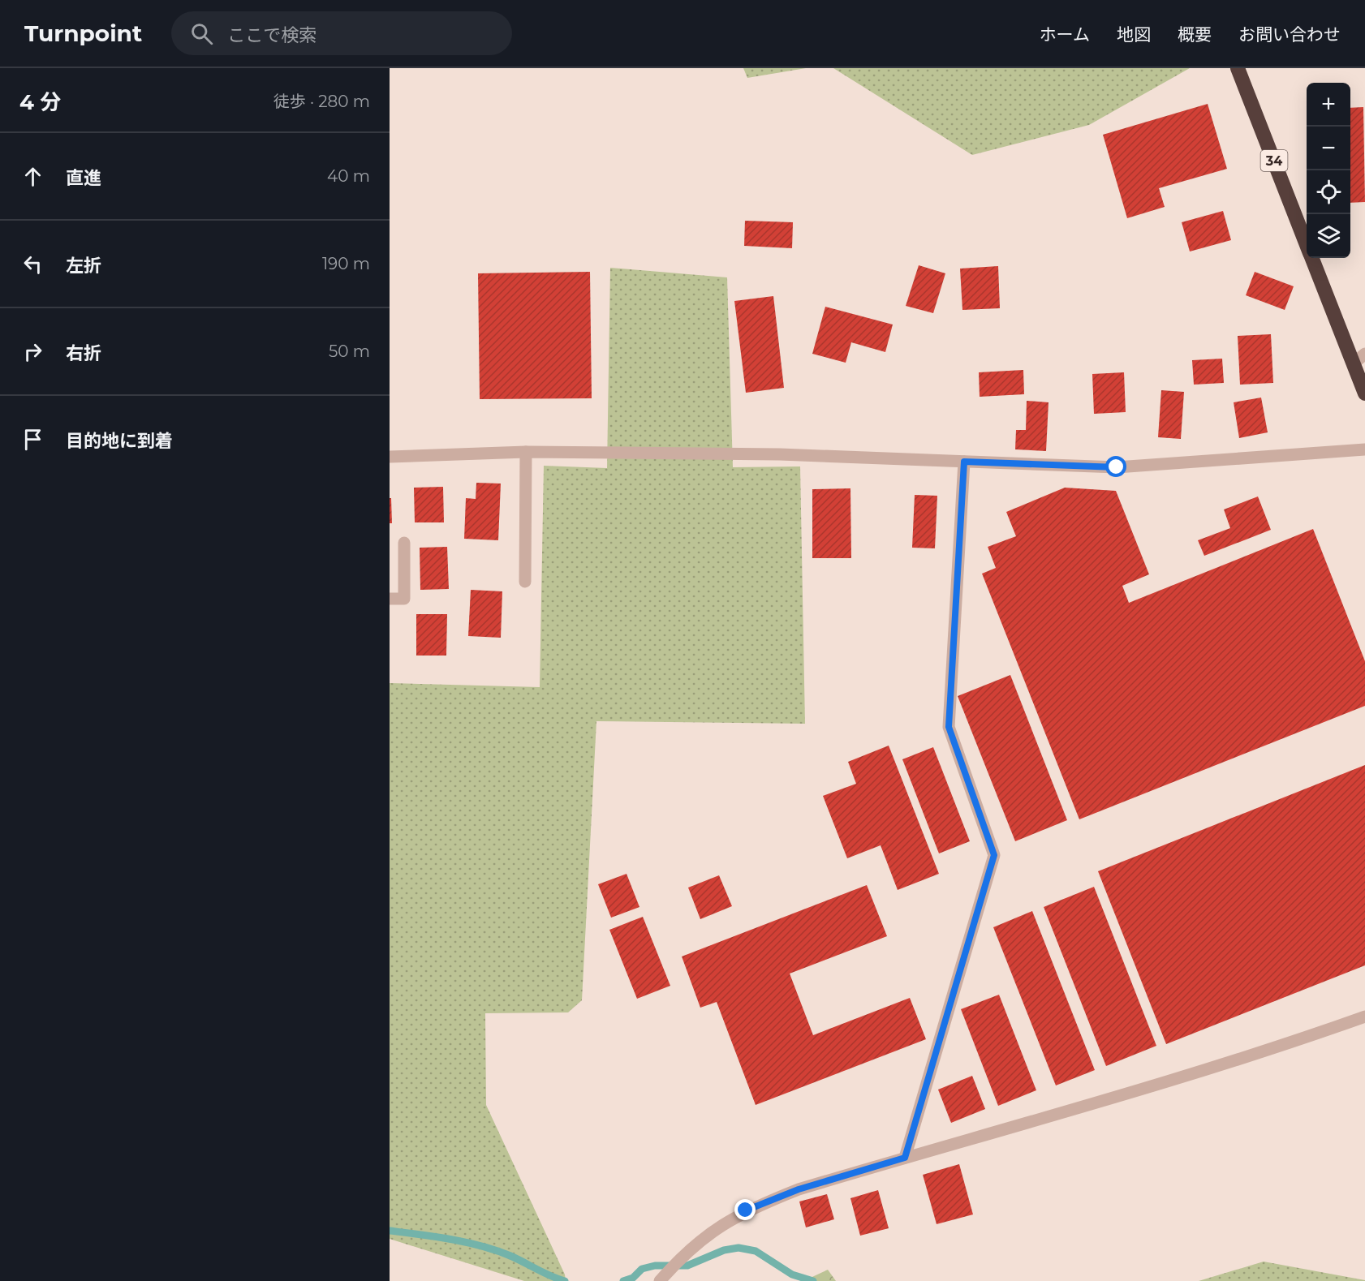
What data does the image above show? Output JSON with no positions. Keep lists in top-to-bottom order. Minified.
{"streets":{"highway":["34"]},"page":{"header":"Turnpoint","search":"ここで検索","nav":["ホーム","地図","概要","お問い合わせ"],"heading":["4 分","徒歩 · 280 m"],"map_buttons":["+","−"],"list":[["直進","40 m"],["左折","190 m"],["右折","50 m"],"目的地に到着"]}}
